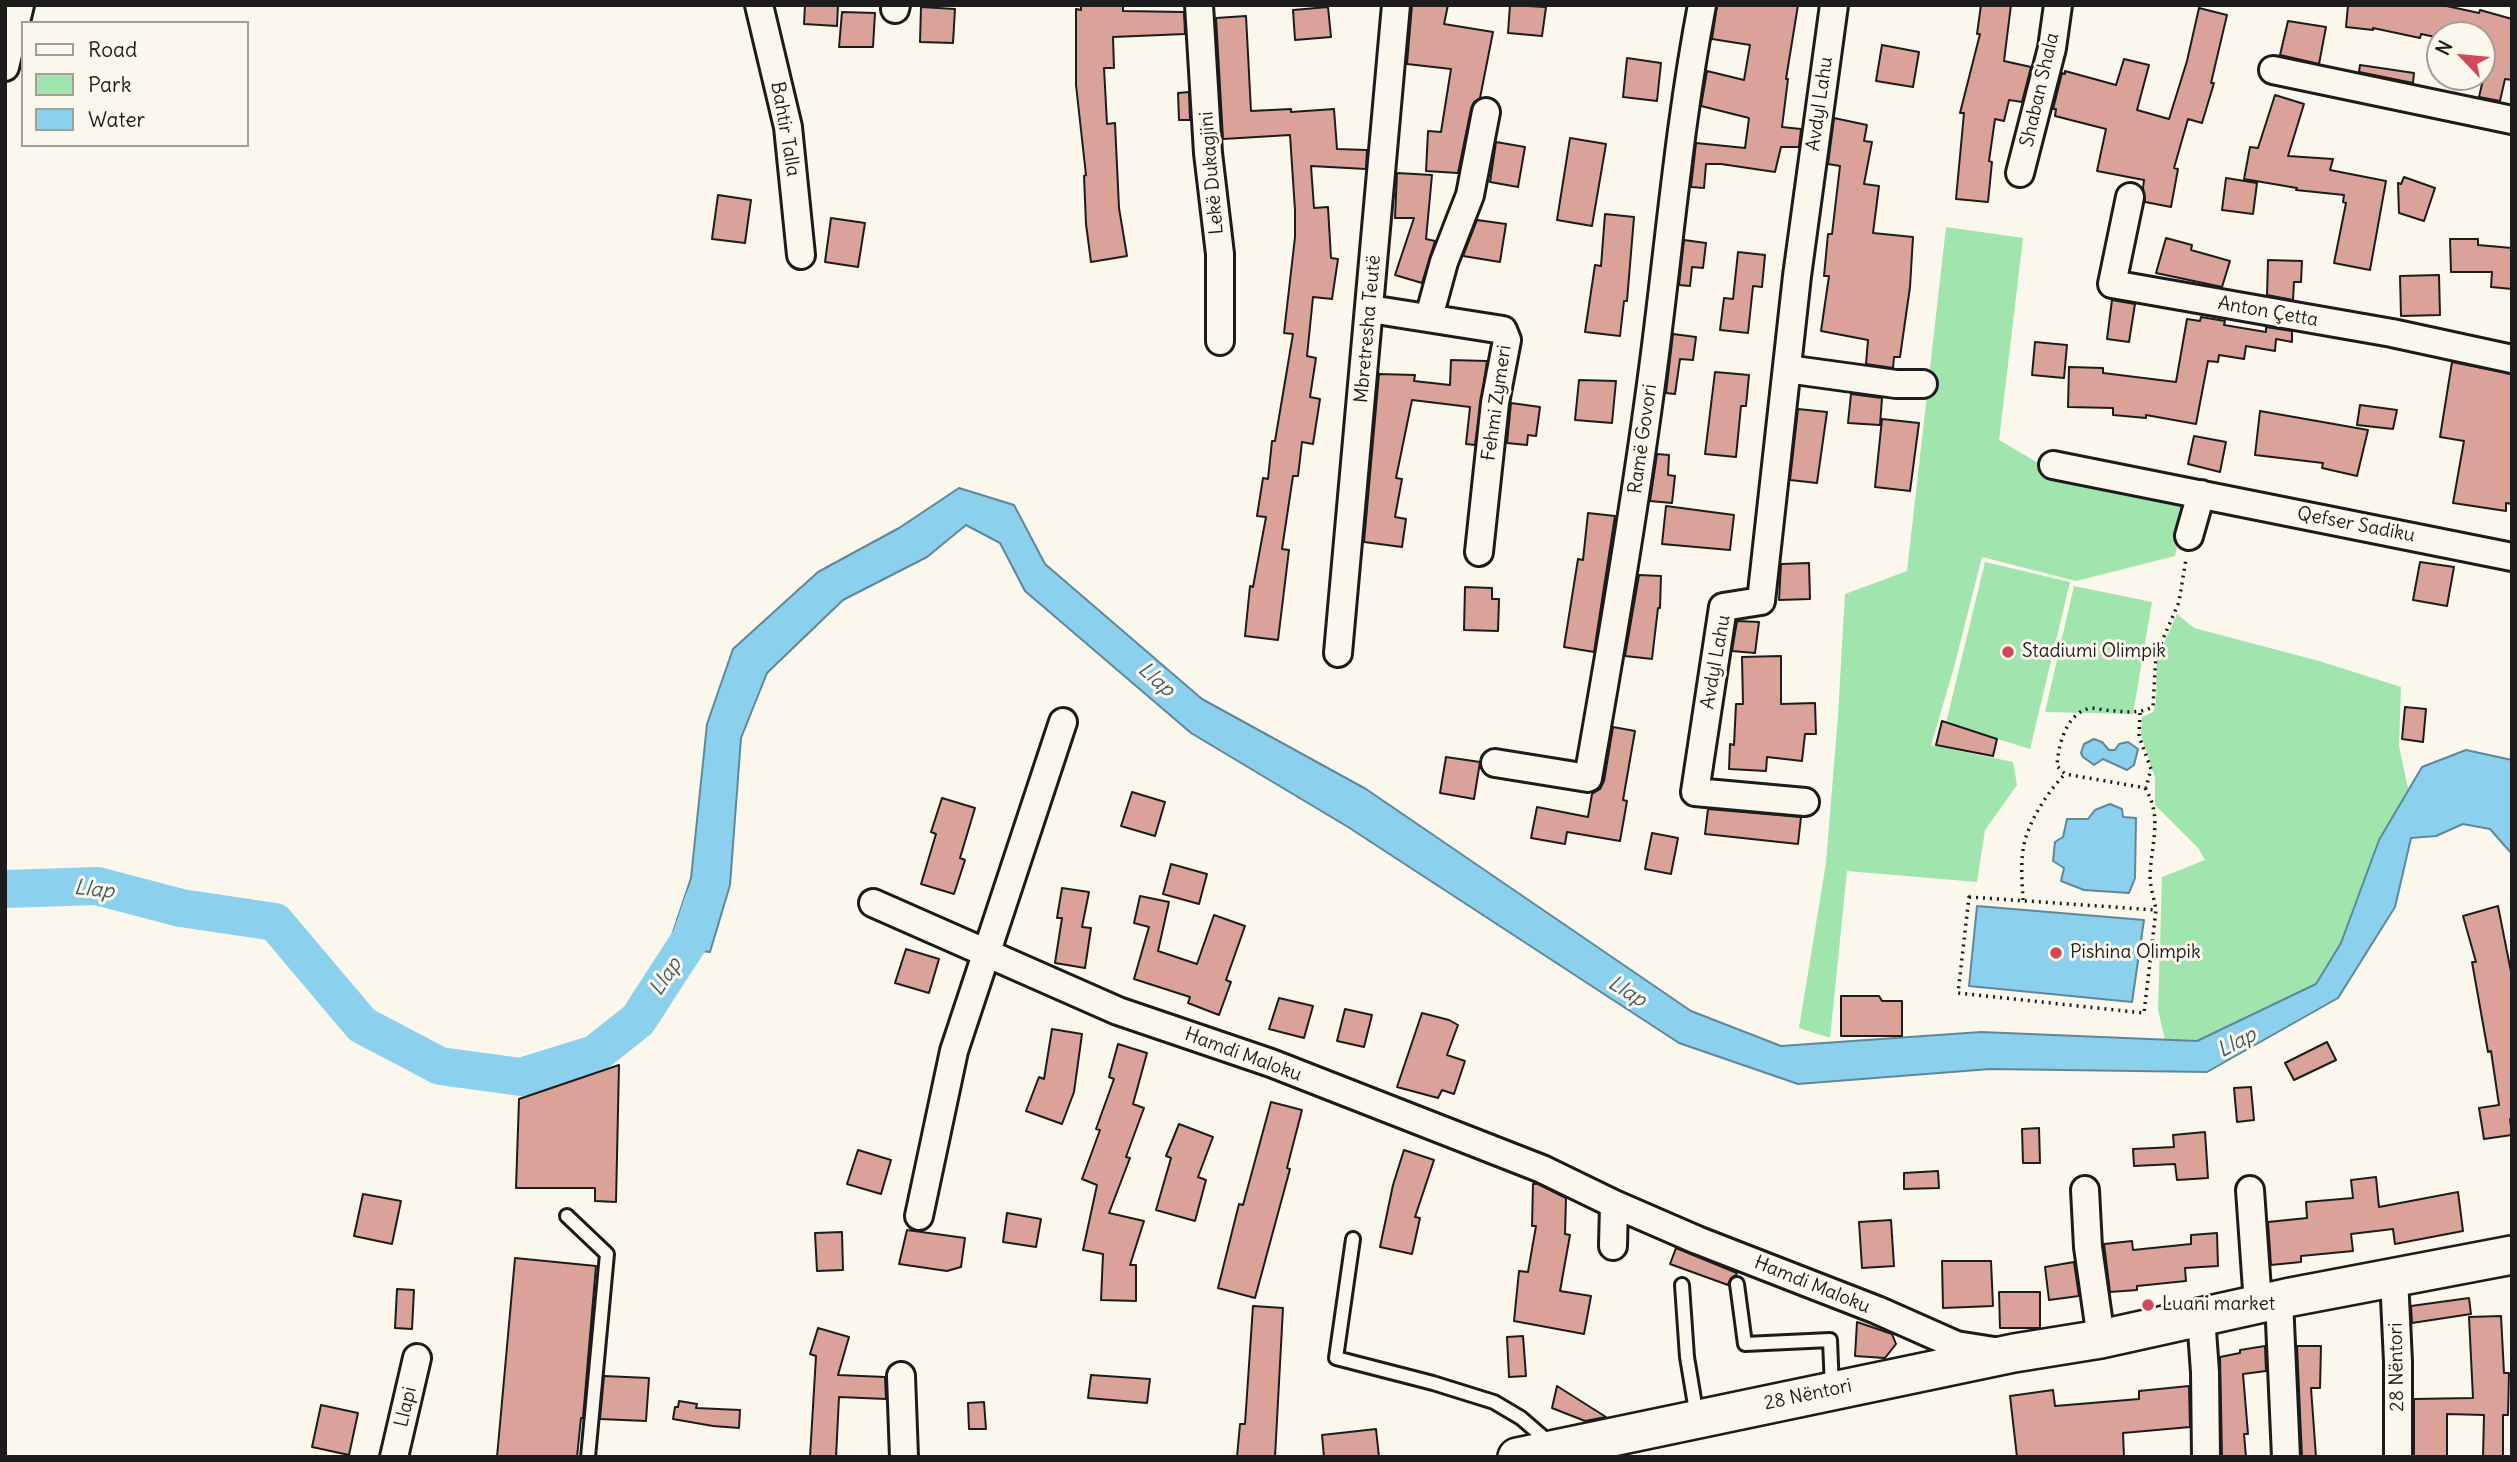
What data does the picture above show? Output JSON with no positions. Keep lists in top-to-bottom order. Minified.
{"streets":{"main road":["28 Nëntori"],"street":["Shaban Shala","Avdyl Lahu","Bahtir Talla","Lekë Dukagjini","Anton Çetta","Mbretresha Teutë","Fehmi Zymeri","Ramë Govori","Qefser Sadiku","Hamdi Maloku","Llapi"]},"crossings":[["Mbretresha Teutë","Fehmi Zymeri"],["Hamdi Maloku","28 Nëntori"]],"water":["Llap"],"places":["Stadiumi Olimpik","Pishina Olimpik","Luani market"],"legend":["Road","Park","Water"],"north":"top left"}
